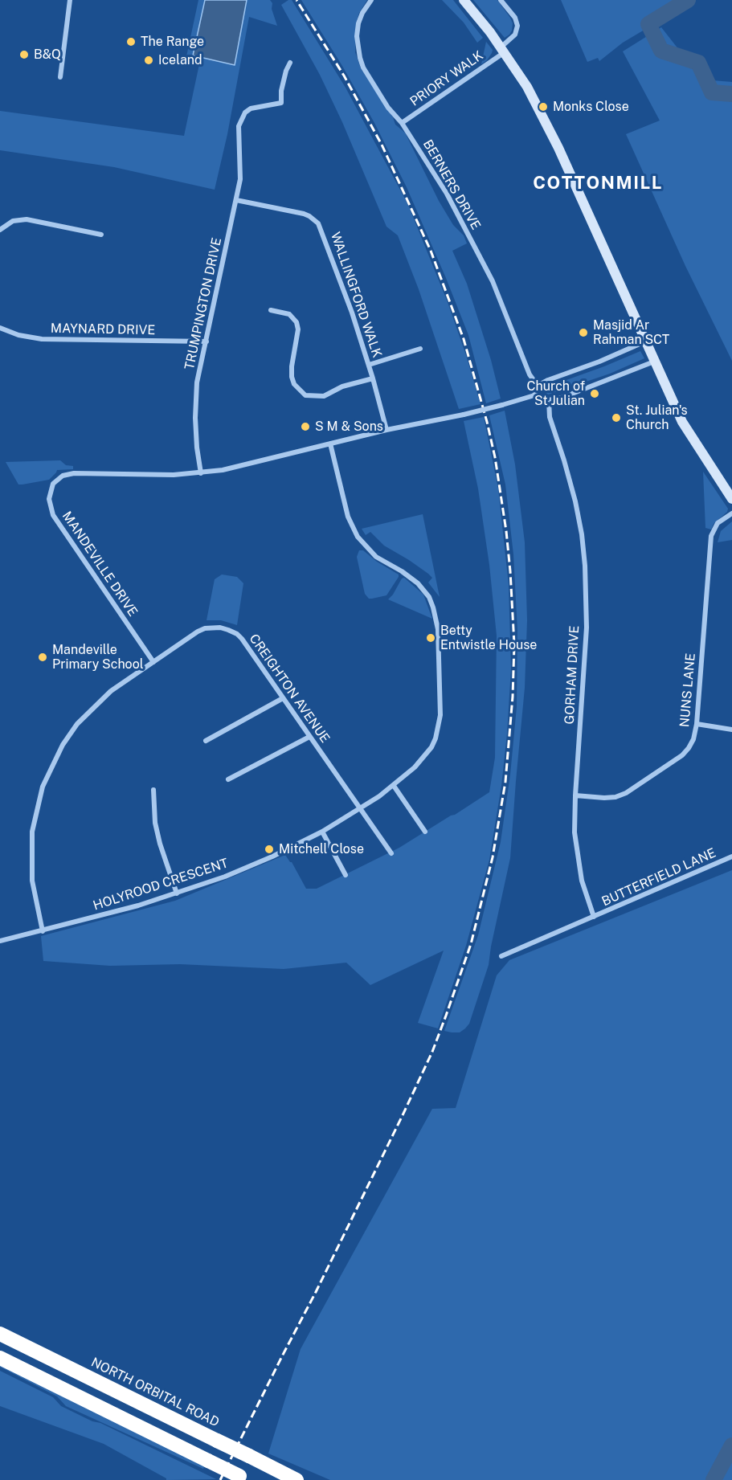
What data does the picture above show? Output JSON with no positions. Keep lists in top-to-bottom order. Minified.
{"streets":{"highway":["NORTH ORBITAL ROAD"],"street":["PRIORY WALK","BERNERS DRIVE","WALLINGFORD WALK","TRUMPINGTON DRIVE","MAYNARD DRIVE","MANDEVILLE DRIVE","GORHAM DRIVE","CREIGHTON AVENUE","NUNS LANE","BUTTERFIELD LANE","HOLYROOD CRESCENT"]},"crossings":[["PRIORY WALK","BERNERS DRIVE"],["WALLINGFORD WALK","TRUMPINGTON DRIVE"],["TRUMPINGTON DRIVE","MAYNARD DRIVE"],["TRUMPINGTON DRIVE","MANDEVILLE DRIVE"],["MANDEVILLE DRIVE","CREIGHTON AVENUE"],["GORHAM DRIVE","NUNS LANE"],["GORHAM DRIVE","BUTTERFIELD LANE"],["CREIGHTON AVENUE","HOLYROOD CRESCENT"]],"districts":["COTTONMILL"],"places":["The Range","B&Q","Iceland","Monks Close","Masjid Ar Rahman SCT","Church of St Julian","St. Julian's Church","S M & Sons","Betty Entwistle House","Mandeville Primary School","Mitchell Close"]}
